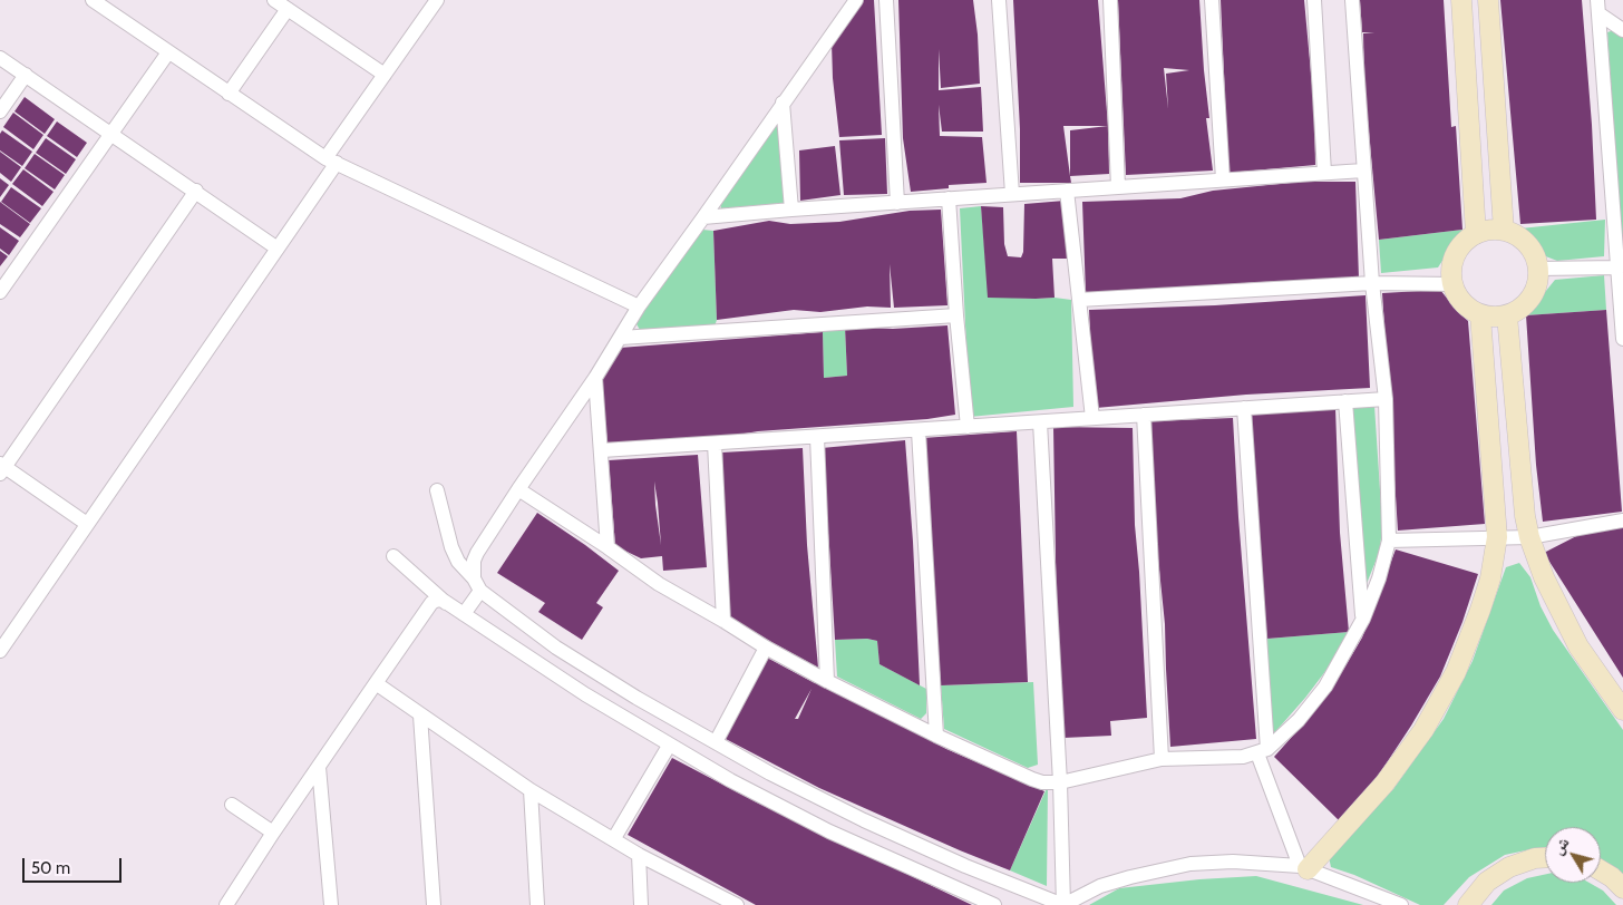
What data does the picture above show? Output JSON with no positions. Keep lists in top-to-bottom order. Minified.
{"scale_bar":"50 m","north":"top left"}
